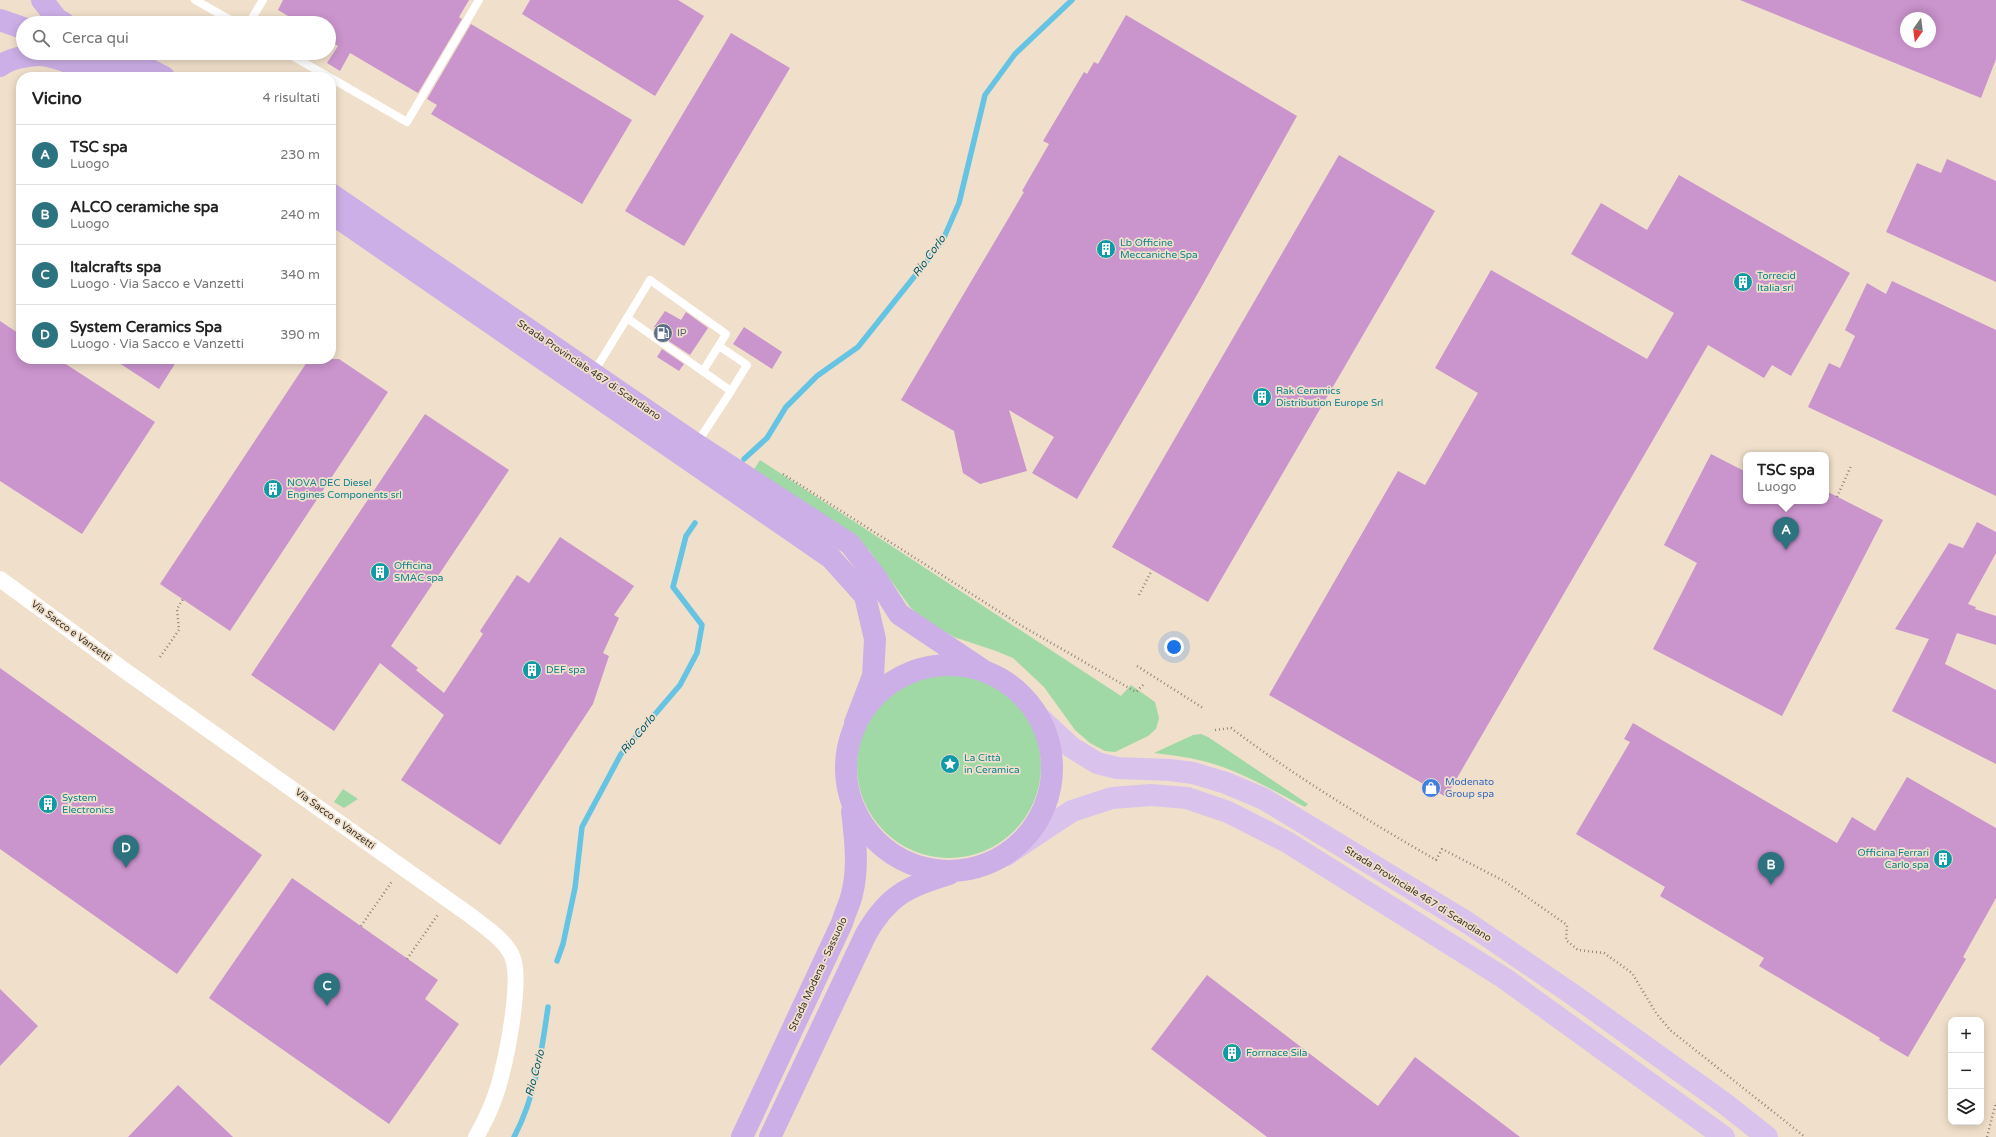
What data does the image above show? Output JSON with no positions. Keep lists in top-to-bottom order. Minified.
{"streets":{"highway":["Strada Provinciale 467 di Scandiano","Strada Modena - Sassuolo"],"street":["Via Sacco e Vanzetti"]},"crossings":[["Strada Provinciale 467 di Scandiano","Strada Modena - Sassuolo"]],"water":["Rio Corlo"],"places":{"building":["Lb Officine Meccaniche Spa","Torrecid Italia srl","Rak Ceramics Distribution Europe Srl","NOVA DEC Diesel Engines Components srl","Officina SMAC spa","DEF spa","System Electronics","Officina Ferrari Carlo spa","Forrnace Sila"],"fuel station":["IP"],"place":["La Città in Ceramica"],"shop":["Modenato Group spa"]},"north":"bottom","page":{"search":"Cerca qui","heading":["Vicino","4 risultati"],"list":[{"mark":"A","name":"TSC spa","note":"Luogo","value":"230 m"},{"mark":"B","name":"ALCO ceramiche spa","note":"Luogo","value":"240 m"},{"mark":"C","name":"Italcrafts spa","note":"Luogo · Via Sacco e Vanzetti","value":"340 m"},{"mark":"D","name":"System Ceramics Spa","note":"Luogo · Via Sacco e Vanzetti","value":"390 m"}],"popup":["TSC spa","Luogo"],"pins":["A","D","B","C"],"map_buttons":["+","−"]}}
